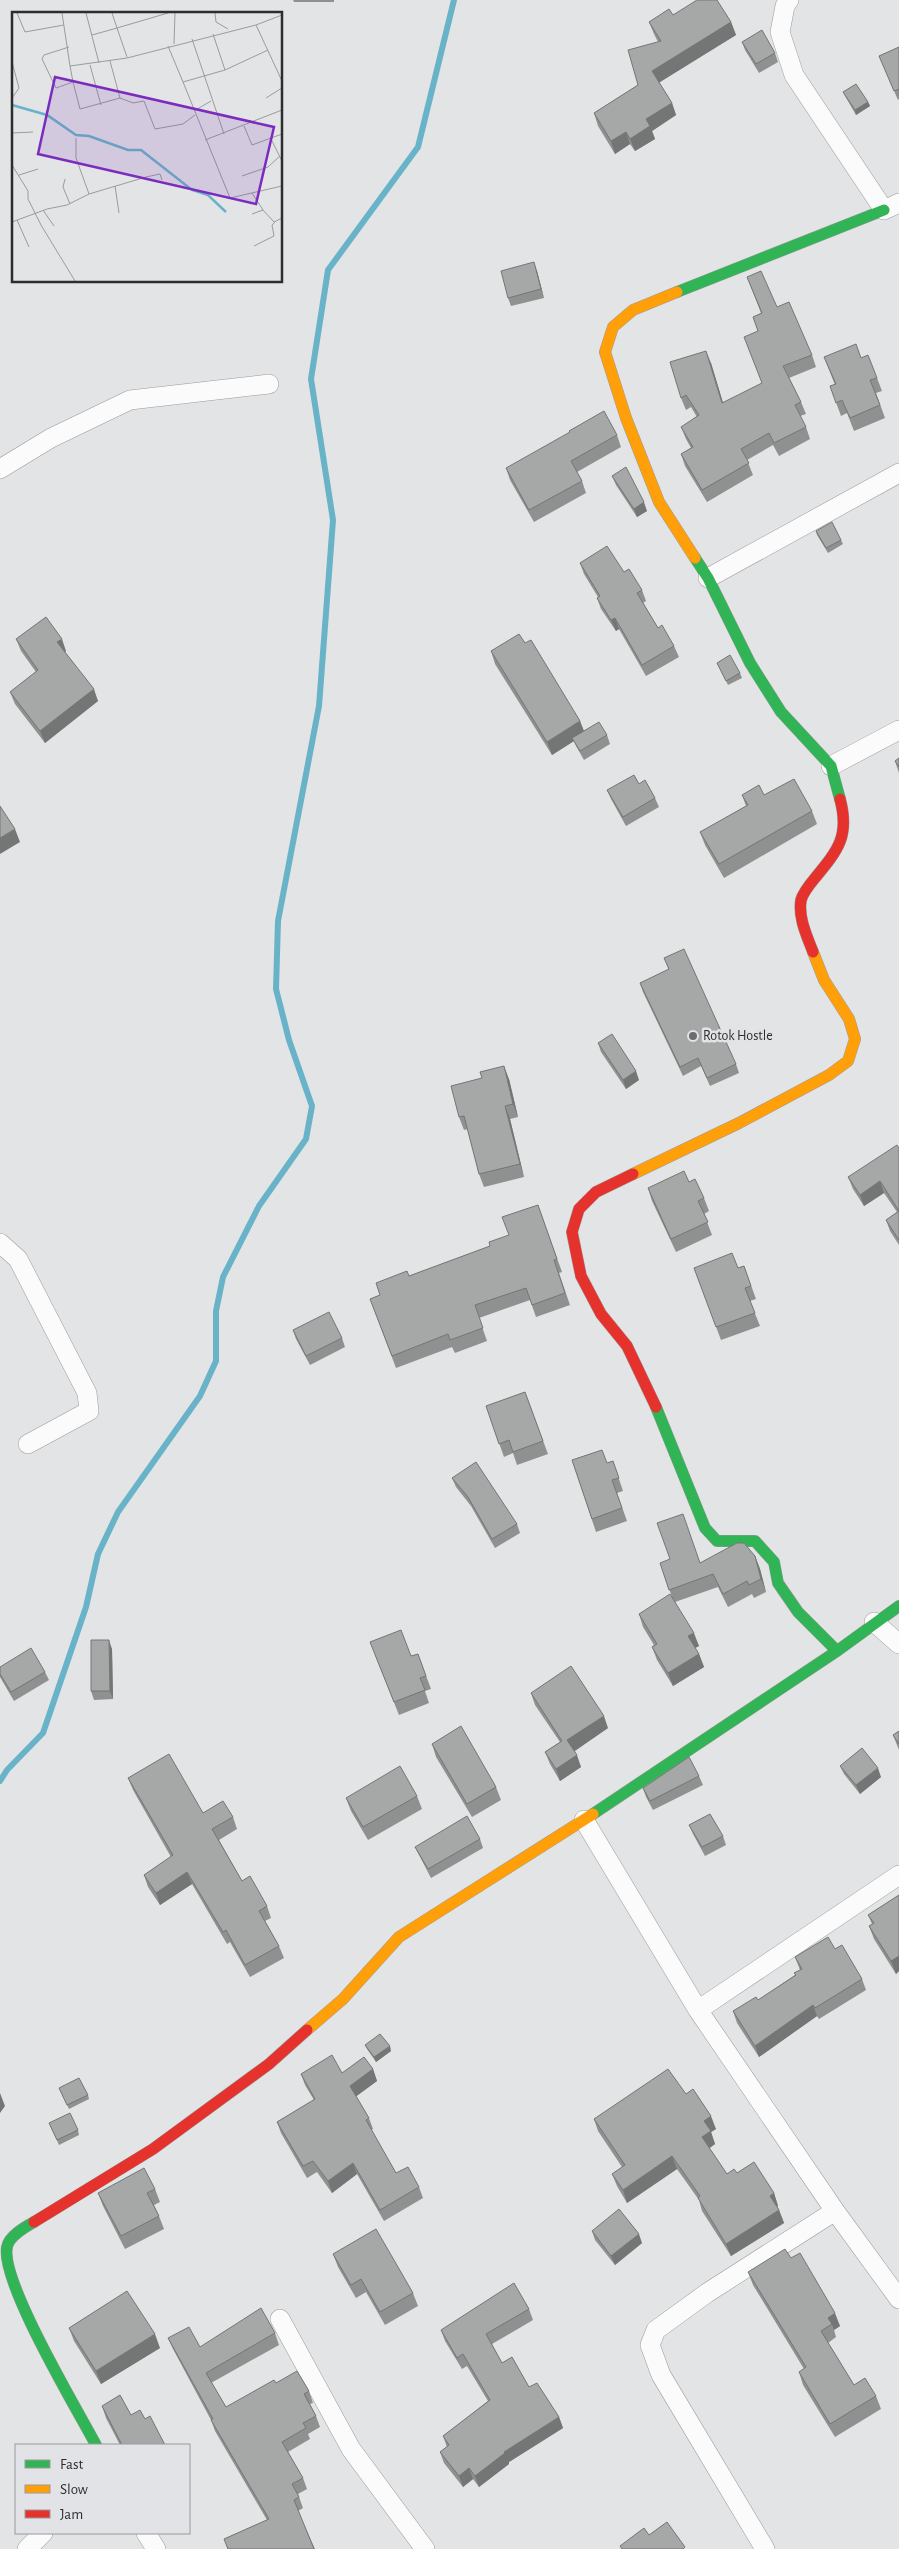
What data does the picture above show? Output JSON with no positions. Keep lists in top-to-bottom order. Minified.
{"places":["Rotok Hostle"],"legend":["Fast","Slow","Jam"]}
